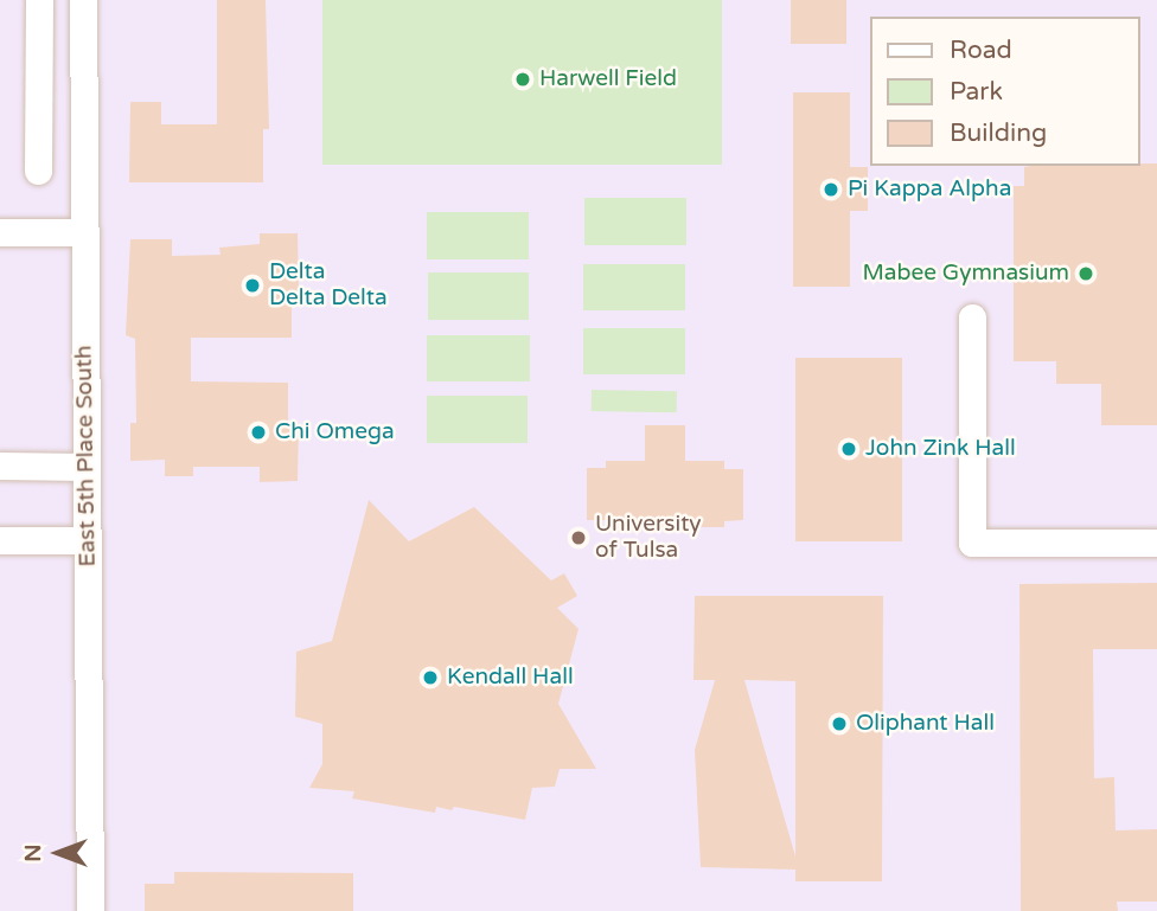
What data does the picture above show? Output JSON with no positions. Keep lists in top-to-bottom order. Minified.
{"streets":{"street":["East 5th Place South"]},"places":["Harwell Field","Pi Kappa Alpha","Mabee Gymnasium","Delta Delta Delta","Chi Omega","John Zink Hall","University of Tulsa","Kendall Hall","Oliphant Hall"],"legend":["Road","Park","Building"],"north":"left"}
